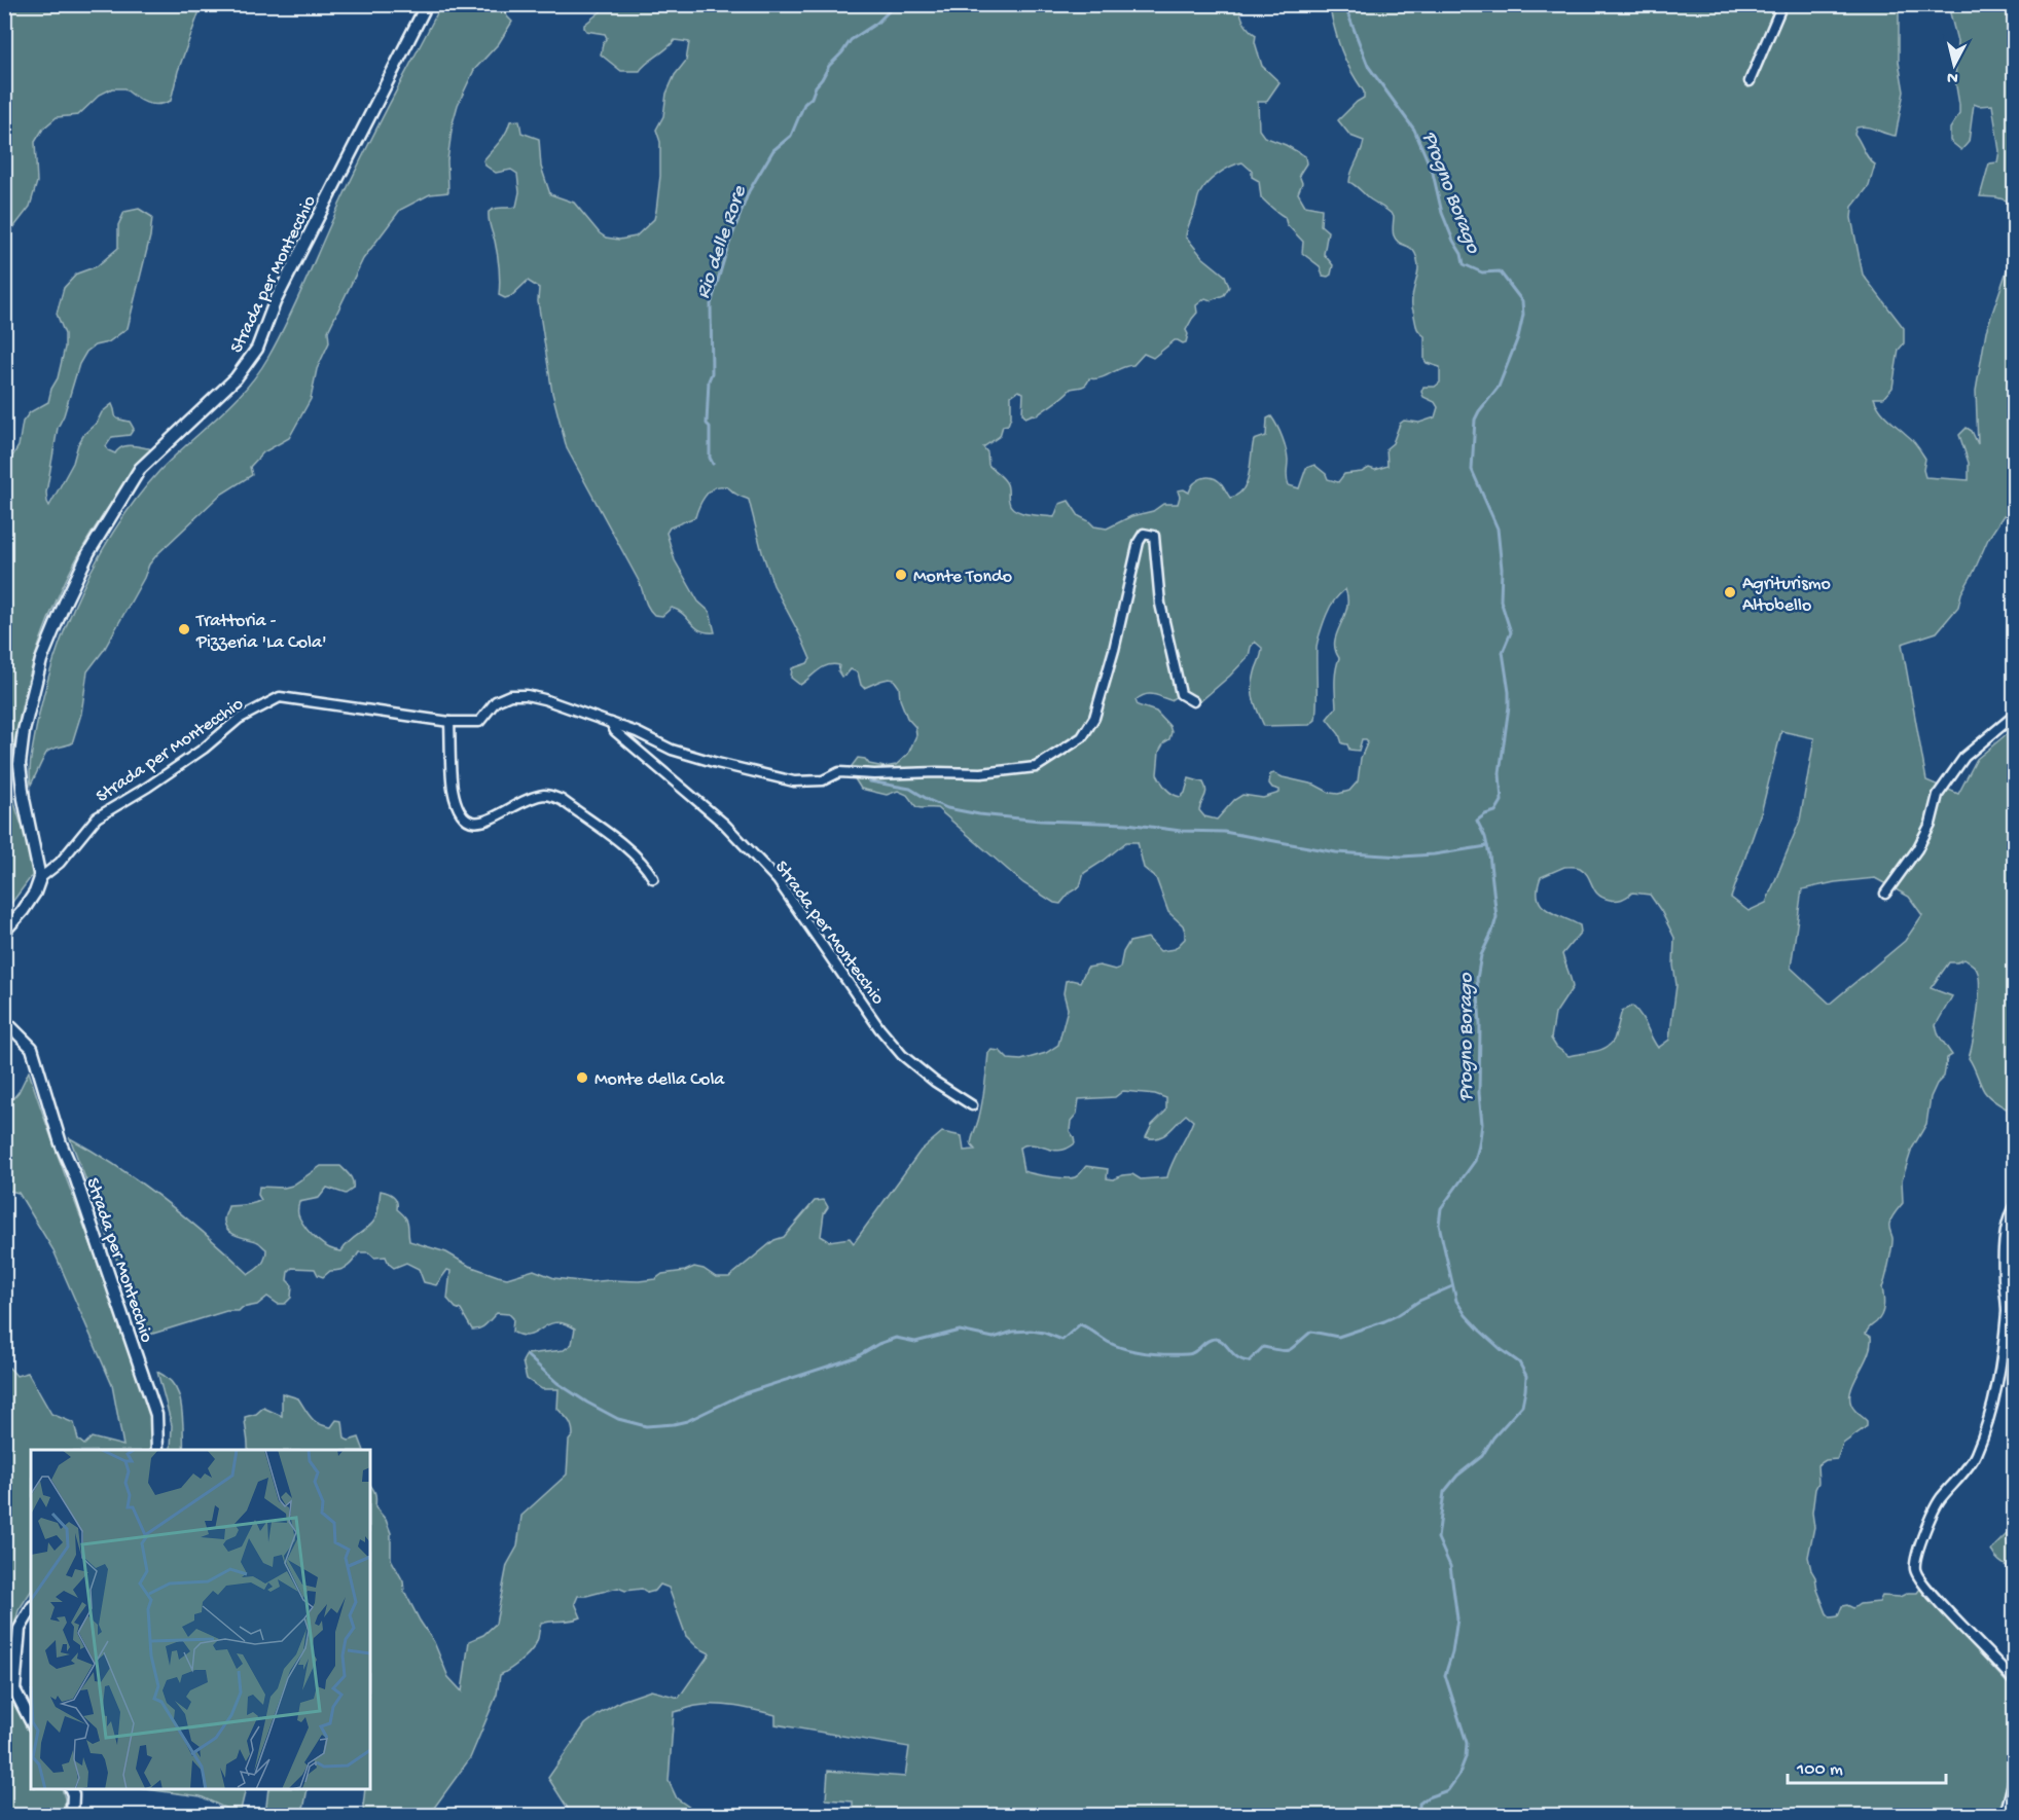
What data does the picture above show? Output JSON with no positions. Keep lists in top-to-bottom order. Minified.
{"streets":{"street":["Strada per Montecchio"]},"water":["Progno Borago","Rio delle Rore"],"places":["Monte Tondo","Agriturismo Altobello","Trattoria - Pizzeria 'La Cola'","Monte della Cola"],"scale_bar":"100 m","north":"bottom"}
